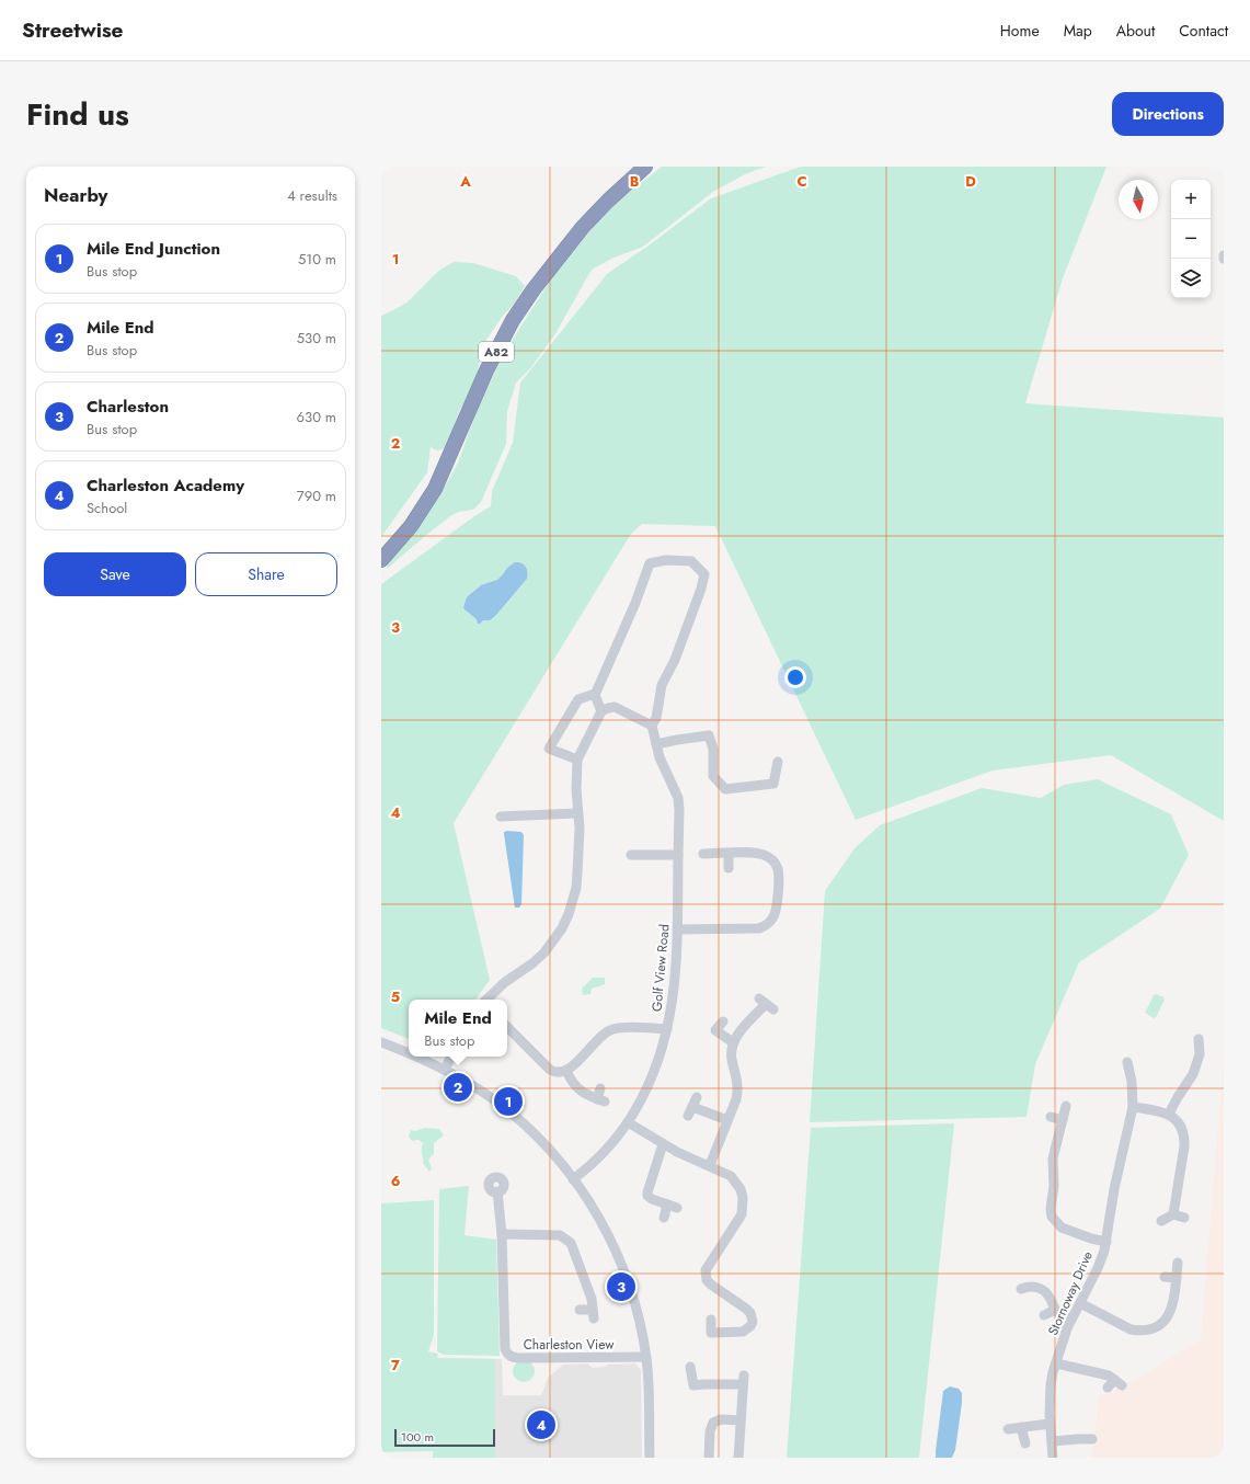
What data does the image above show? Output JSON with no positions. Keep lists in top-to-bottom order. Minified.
{"streets":{"highway":["A82"],"street":["Golf View Road","Stornoway Drive","Charleston View"]},"scale_bar":"100 m","north":"bottom","page":{"header":"Streetwise","nav":["Home","Map","About","Contact"],"title":"Find us","buttons":["Directions",["Save","Share"]],"heading":["Nearby","4 results"],"map_buttons":["+","−"],"list":[{"mark":"1","name":"Mile End Junction","note":"Bus stop","value":"510 m"},{"mark":"2","name":"Mile End","note":"Bus stop","value":"530 m"},{"mark":"3","name":"Charleston","note":"Bus stop","value":"630 m"},{"mark":"4","name":"Charleston Academy","note":"School","value":"790 m"}],"popup":["Mile End","Bus stop"],"pins":["2","1","3","4"],"scale":"100 m"},"grid":{"columns":["A","B","C","D"],"rows":["1","2","3","4","5","6","7"]}}
